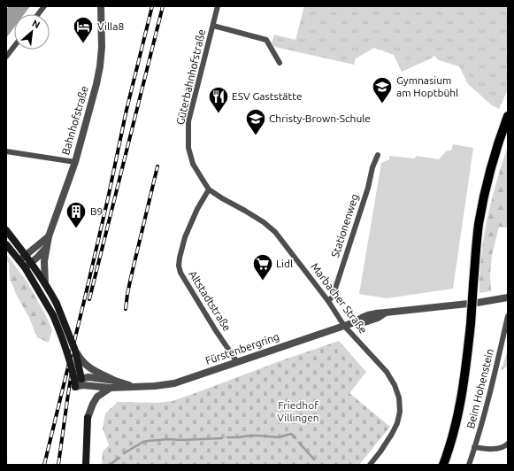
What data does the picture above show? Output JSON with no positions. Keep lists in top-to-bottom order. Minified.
{"streets":{"street":["Güterbahnhofstraße","Bahnhofstraße","Stationenweg","Marbacher Straße","Altstadtstraße","Fürstenbergring","Beim Hohenstein"]},"crossings":[["Güterbahnhofstraße","Marbacher Straße"],["Güterbahnhofstraße","Altstadtstraße"],["Stationenweg","Marbacher Straße"],["Marbacher Straße","Altstadtstraße"],["Marbacher Straße","Fürstenbergring"],["Altstadtstraße","Fürstenbergring"]],"parks":["Friedhof Villingen"],"places":{"hotel":["Villa8"],"school or university":["Gymnasium am Hoptbühl","Christy-Brown-Schule"],"restaurant":["ESV Gaststätte"],"building":["B9"],"supermarket":["Lidl"]},"north":"top right"}
